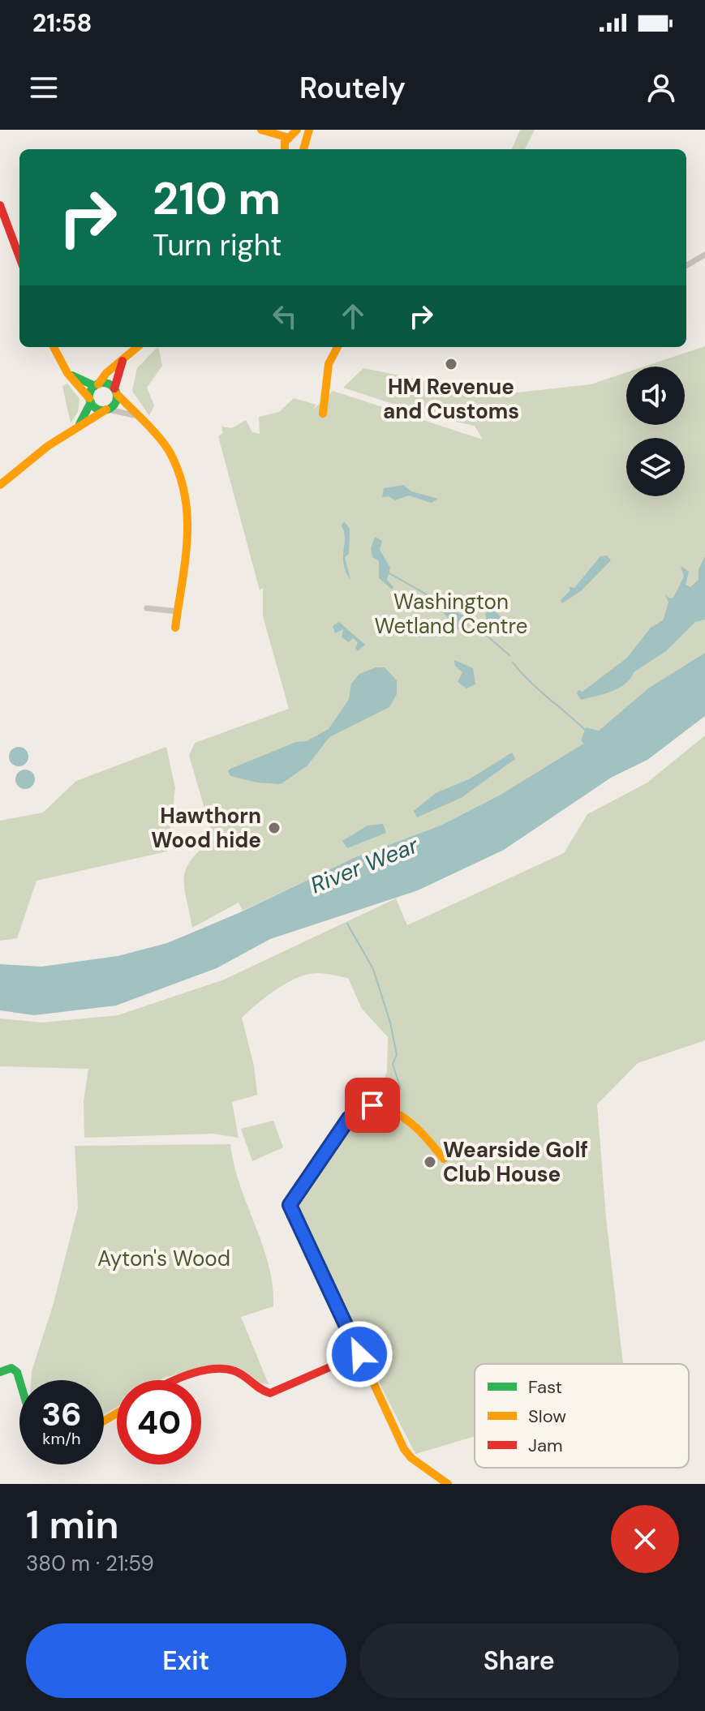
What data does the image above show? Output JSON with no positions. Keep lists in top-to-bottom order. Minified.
{"water":["River Wear"],"parks":["Washington Wetland Centre","Ayton's Wood"],"places":["HM Revenue and Customs","Hawthorn Wood hide","Wearside Golf Club House"],"legend":["Fast","Slow","Jam"],"page":{"status":"21:58","header":"Routely","turn":["210 m","Turn right"],"speed":"36 km/h","limit":"40","heading":["1 min","380 m · 21:59"],"buttons":["Exit","Share"]}}
